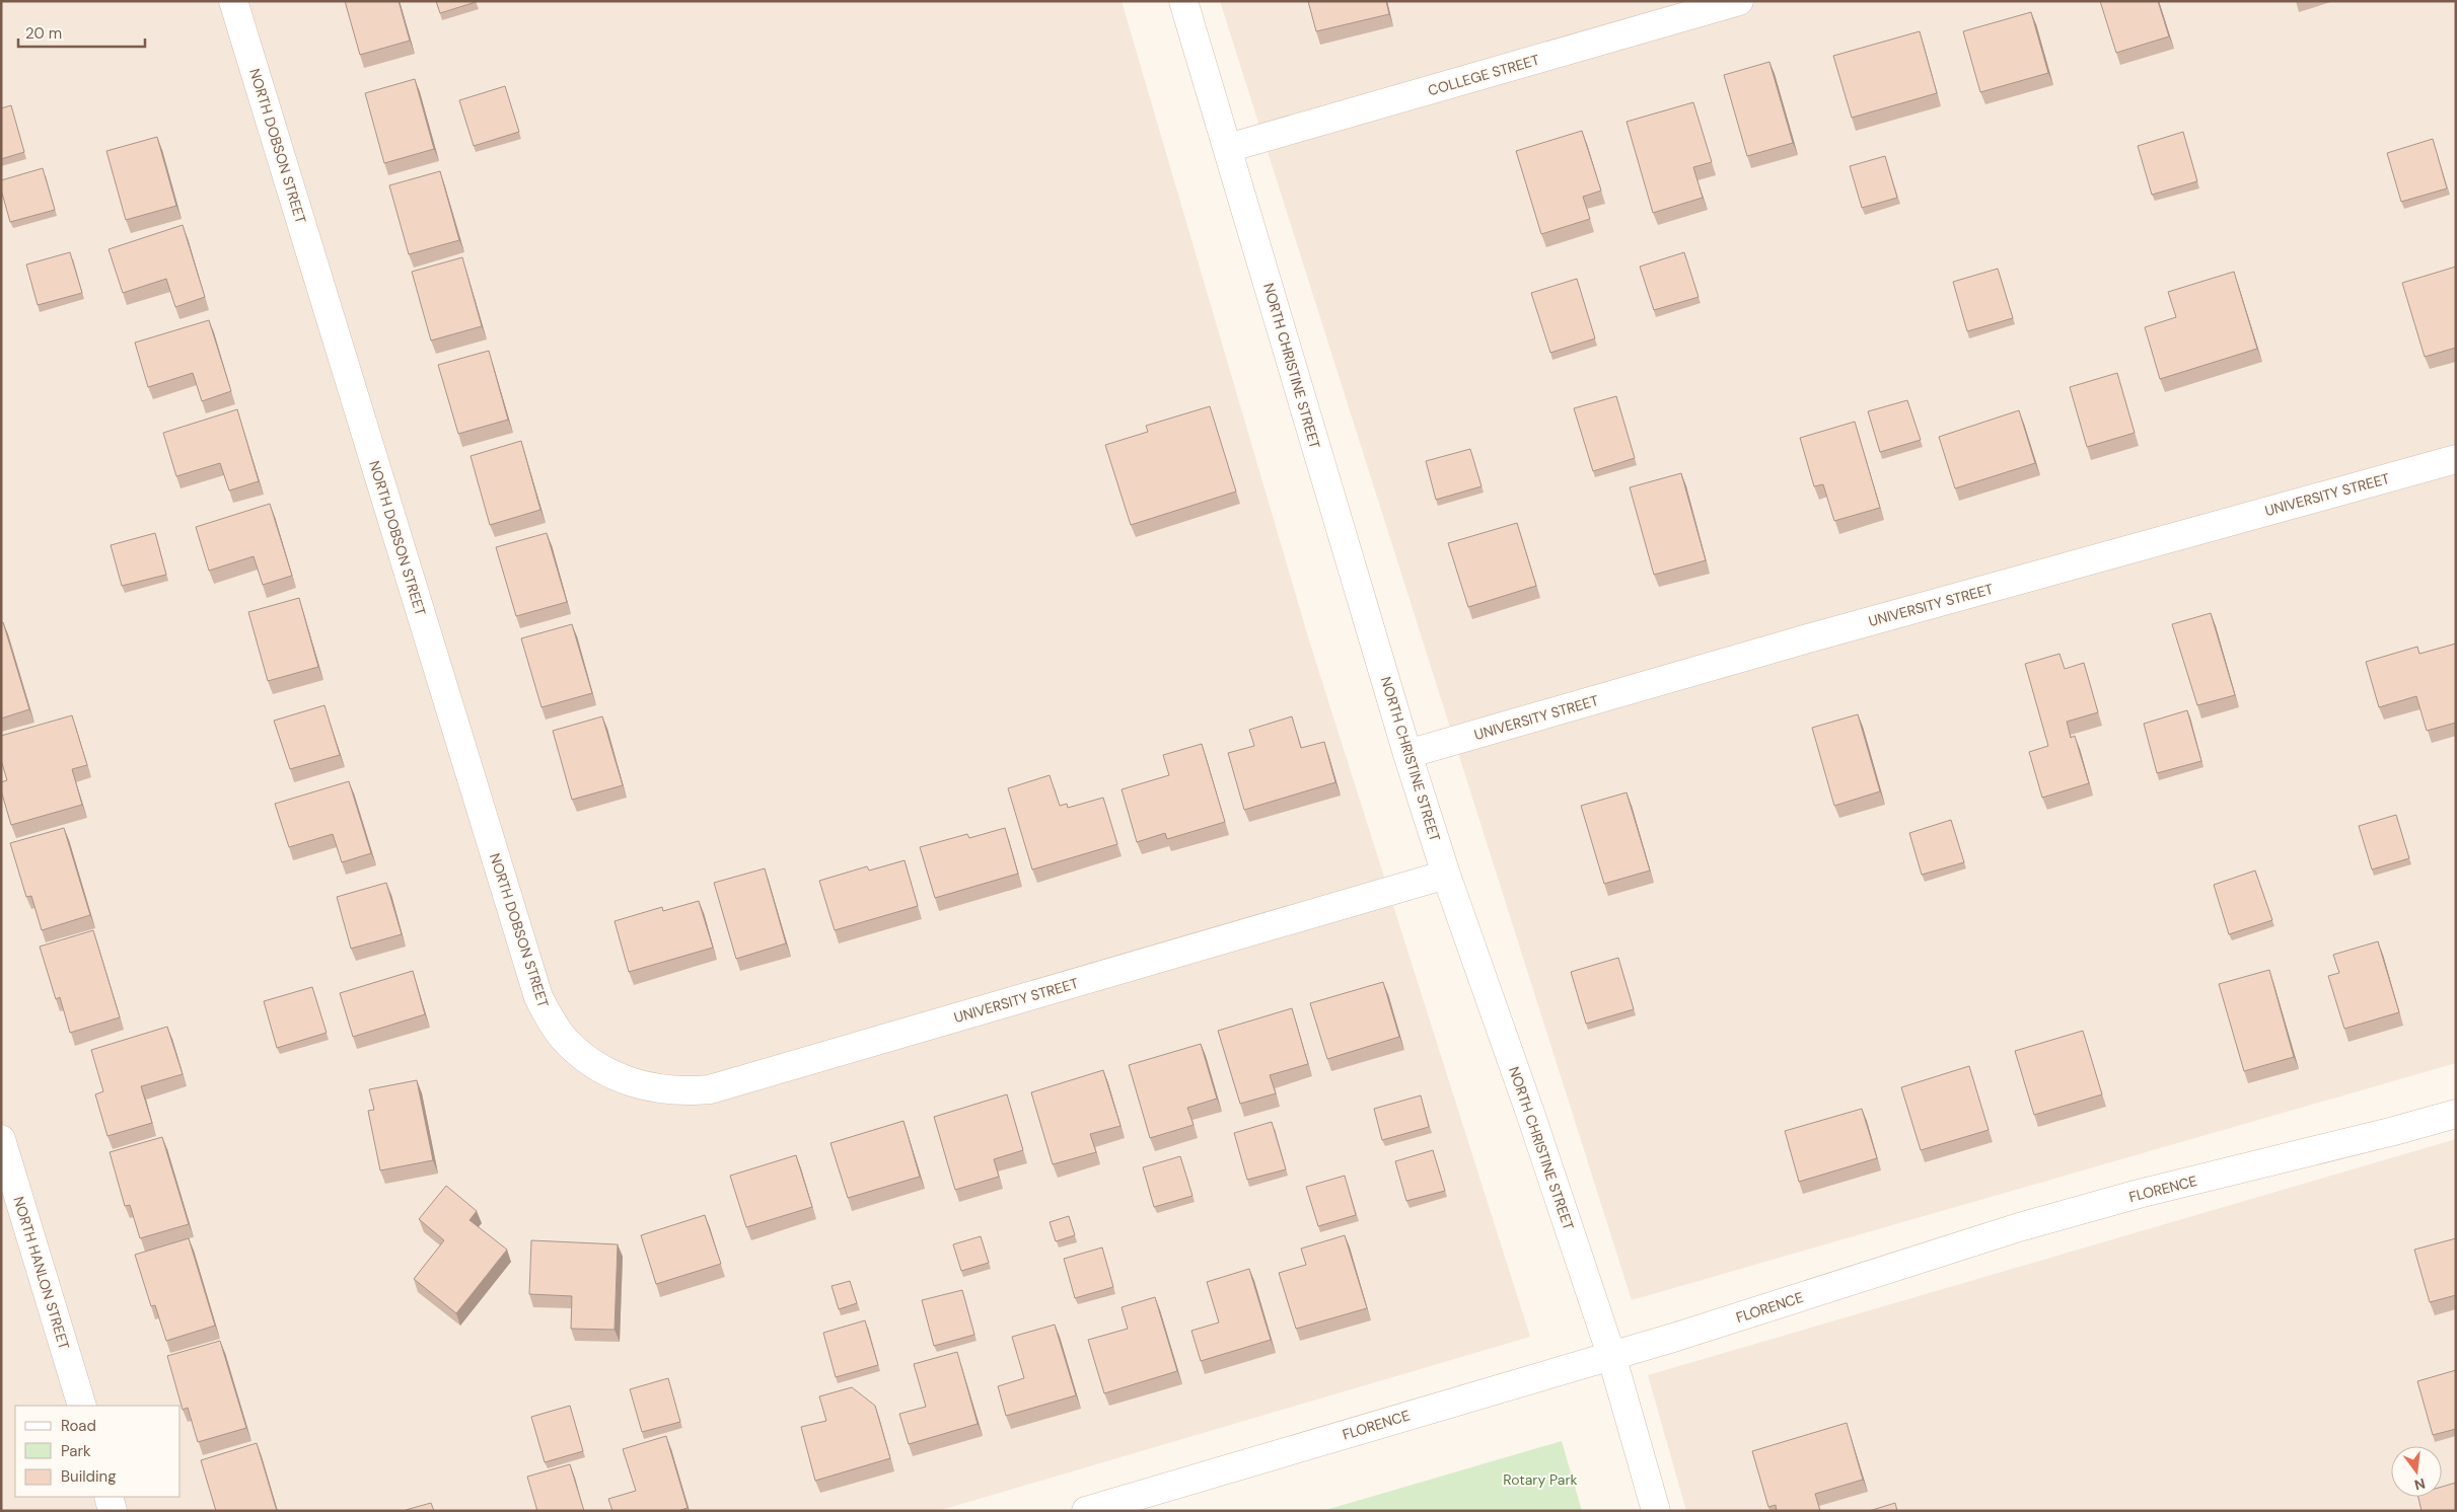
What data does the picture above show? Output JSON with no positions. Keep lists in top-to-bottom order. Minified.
{"streets":{"street":["COLLEGE STREET","NORTH DOBSON STREET","NORTH CHRISTINE STREET","UNIVERSITY STREET","FLORENCE","NORTH HANLON STREET"]},"crossings":[["COLLEGE STREET","NORTH CHRISTINE STREET"],["NORTH DOBSON STREET","UNIVERSITY STREET"],["NORTH CHRISTINE STREET","UNIVERSITY STREET"],["NORTH CHRISTINE STREET","FLORENCE"]],"parks":["Rotary Park"],"legend":["Road","Park","Building"],"scale_bar":"20 m","north":"bottom"}
